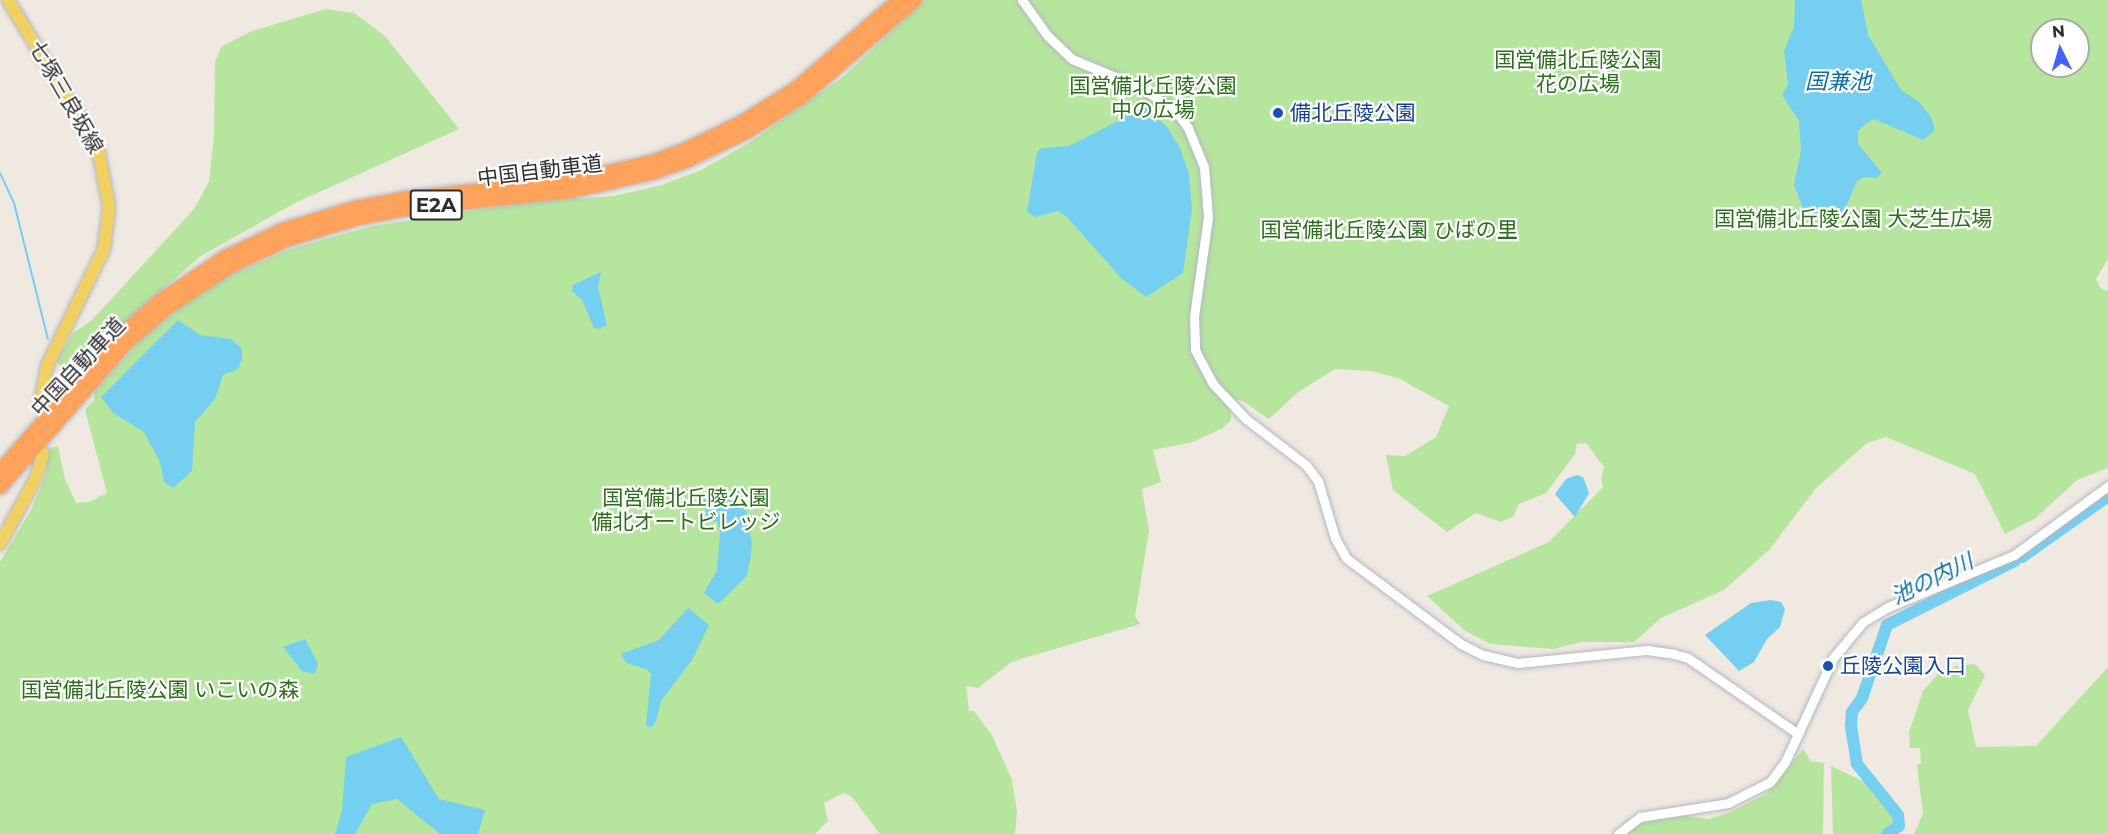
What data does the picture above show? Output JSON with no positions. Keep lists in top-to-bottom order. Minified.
{"streets":{"highway":["中国自動車道","E2A"],"main road":["七塚三良坂線"]},"water":["国兼池","池の内川"],"parks":["国営備北丘陵公園 花の広場","国営備北丘陵公園 中の広場","国営備北丘陵公園 大芝生広場","国営備北丘陵公園 ひばの里","国営備北丘陵公園 備北オートビレッジ","国営備北丘陵公園 いこいの森"],"places":["備北丘陵公園","丘陵公園入口"],"north":"top"}
